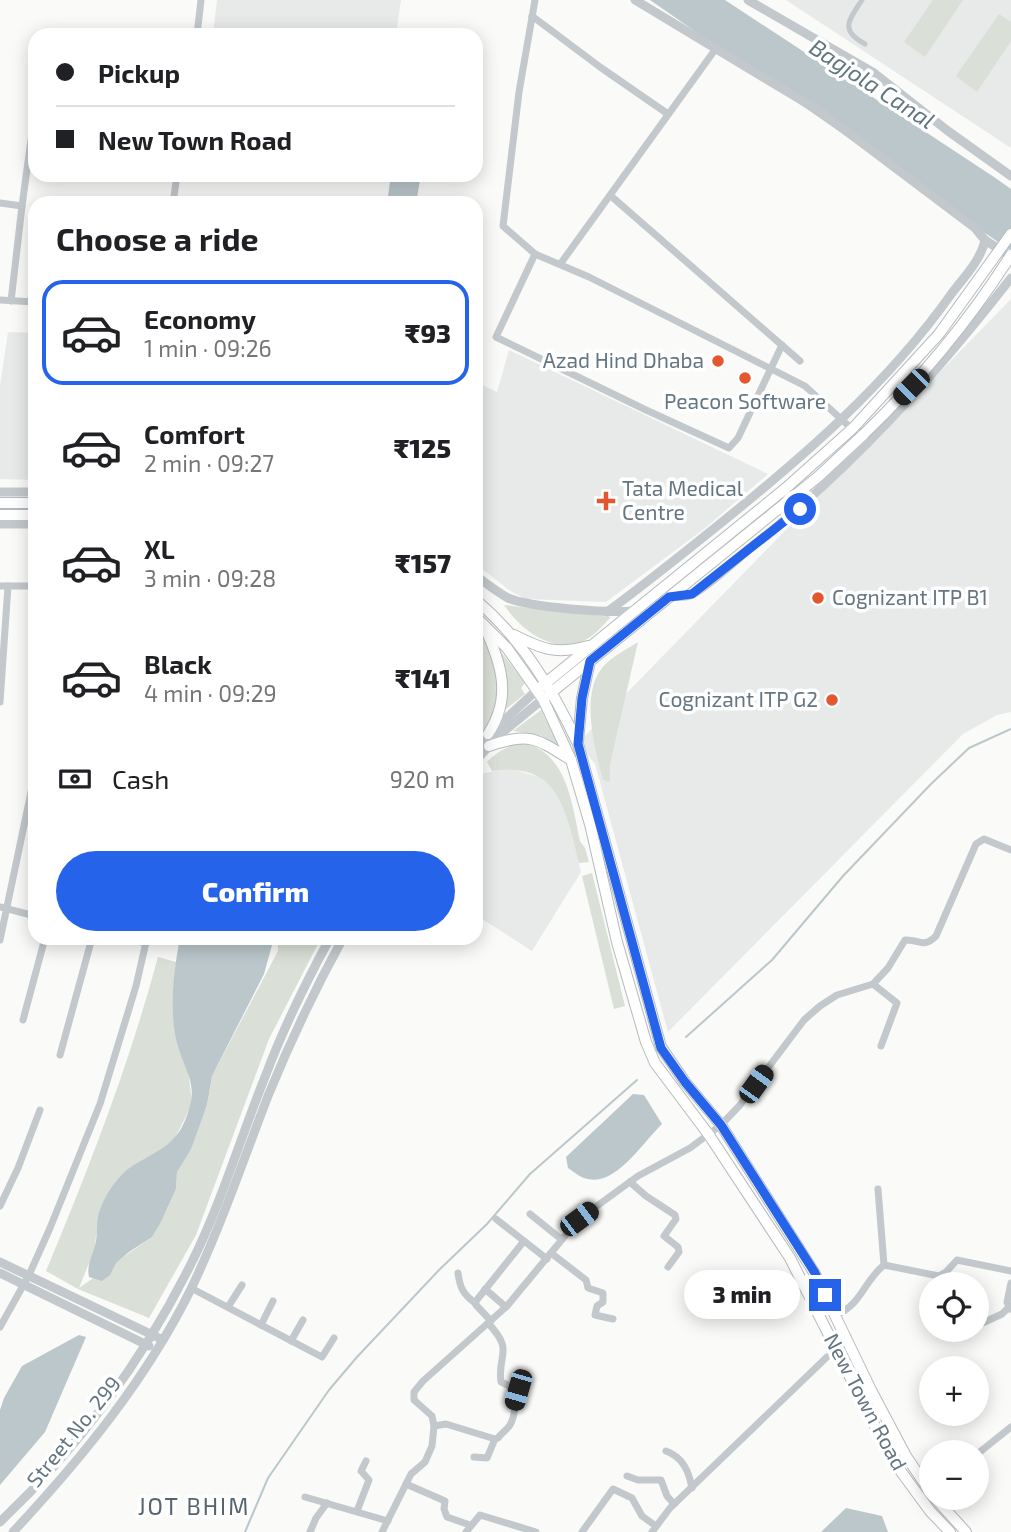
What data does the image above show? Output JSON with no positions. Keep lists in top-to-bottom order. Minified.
{"streets":{"main road":["New Town Road"],"street":["Street No. 299"]},"districts":["JOT BHIM"],"water":["Bagjola Canal"],"places":{"other":["Azad Hind Dhaba","Peacon Software","Cognizant ITP B1","Cognizant ITP G2"],"health":["Tata Medical Centre"]},"page":{"banner":["Pickup","New Town Road"],"heading":"Choose a ride","list":[{"name":"Economy","note":"1 min · 09:26","value":"₹93"},{"name":"Comfort","note":"2 min · 09:27","value":"₹125"},{"name":"XL","note":"3 min · 09:28","value":"₹157"},{"name":"Black","note":"4 min · 09:29","value":"₹141"}],"pay":["Cash","920 m"],"buttons":"Confirm","bubble":"3 min","map_buttons":["+","−"]}}
